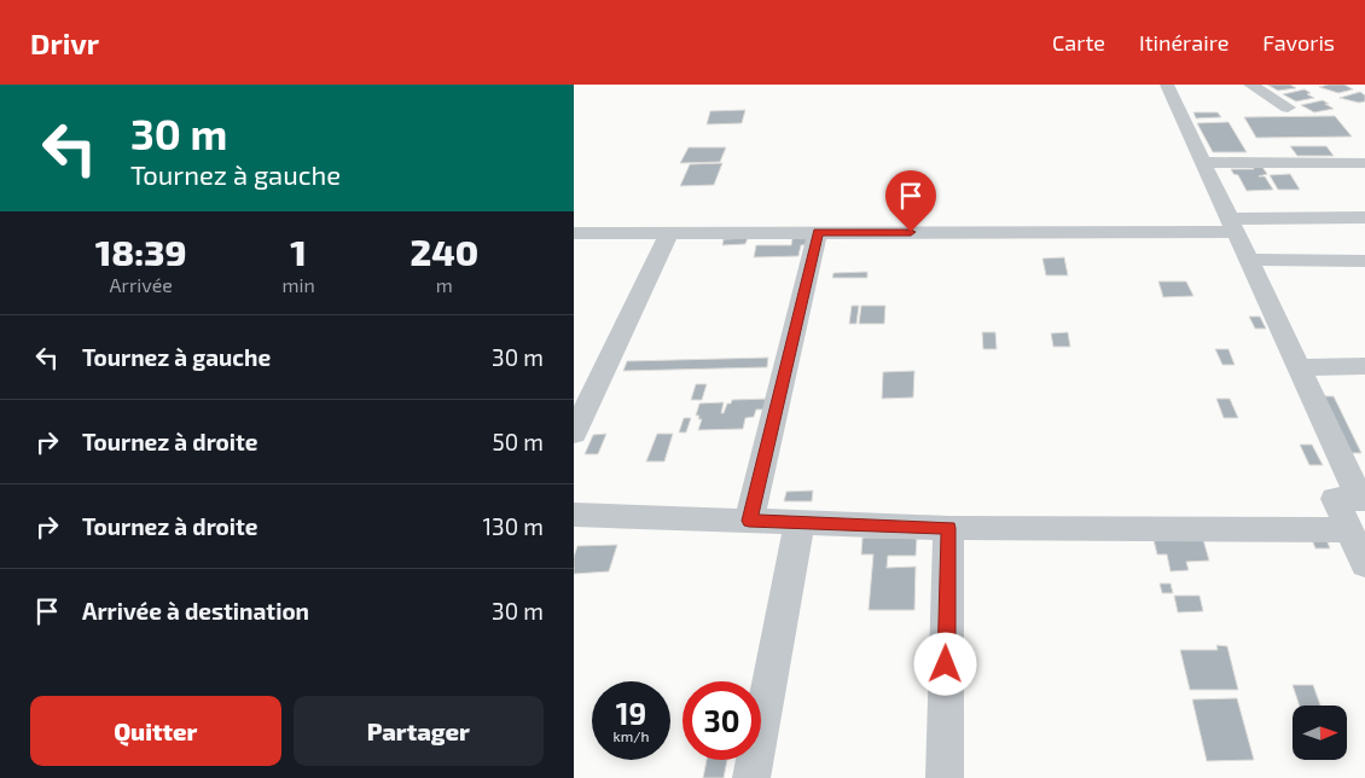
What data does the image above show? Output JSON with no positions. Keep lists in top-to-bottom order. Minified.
{"north":"right","page":{"header":"Drivr","nav":["Carte","Itinéraire","Favoris"],"turn":["30 m","Tournez à gauche"],"eta":["18:39","Arrivée","1","min","240","m"],"list":[{"name":"Tournez à gauche","value":"30 m"},{"name":"Tournez à droite","value":"50 m"},{"name":"Tournez à droite","value":"130 m"},{"name":"Arrivée à destination","value":"30 m"}],"speed":"19 km/h","limit":"30","buttons":["Quitter","Partager"]}}
